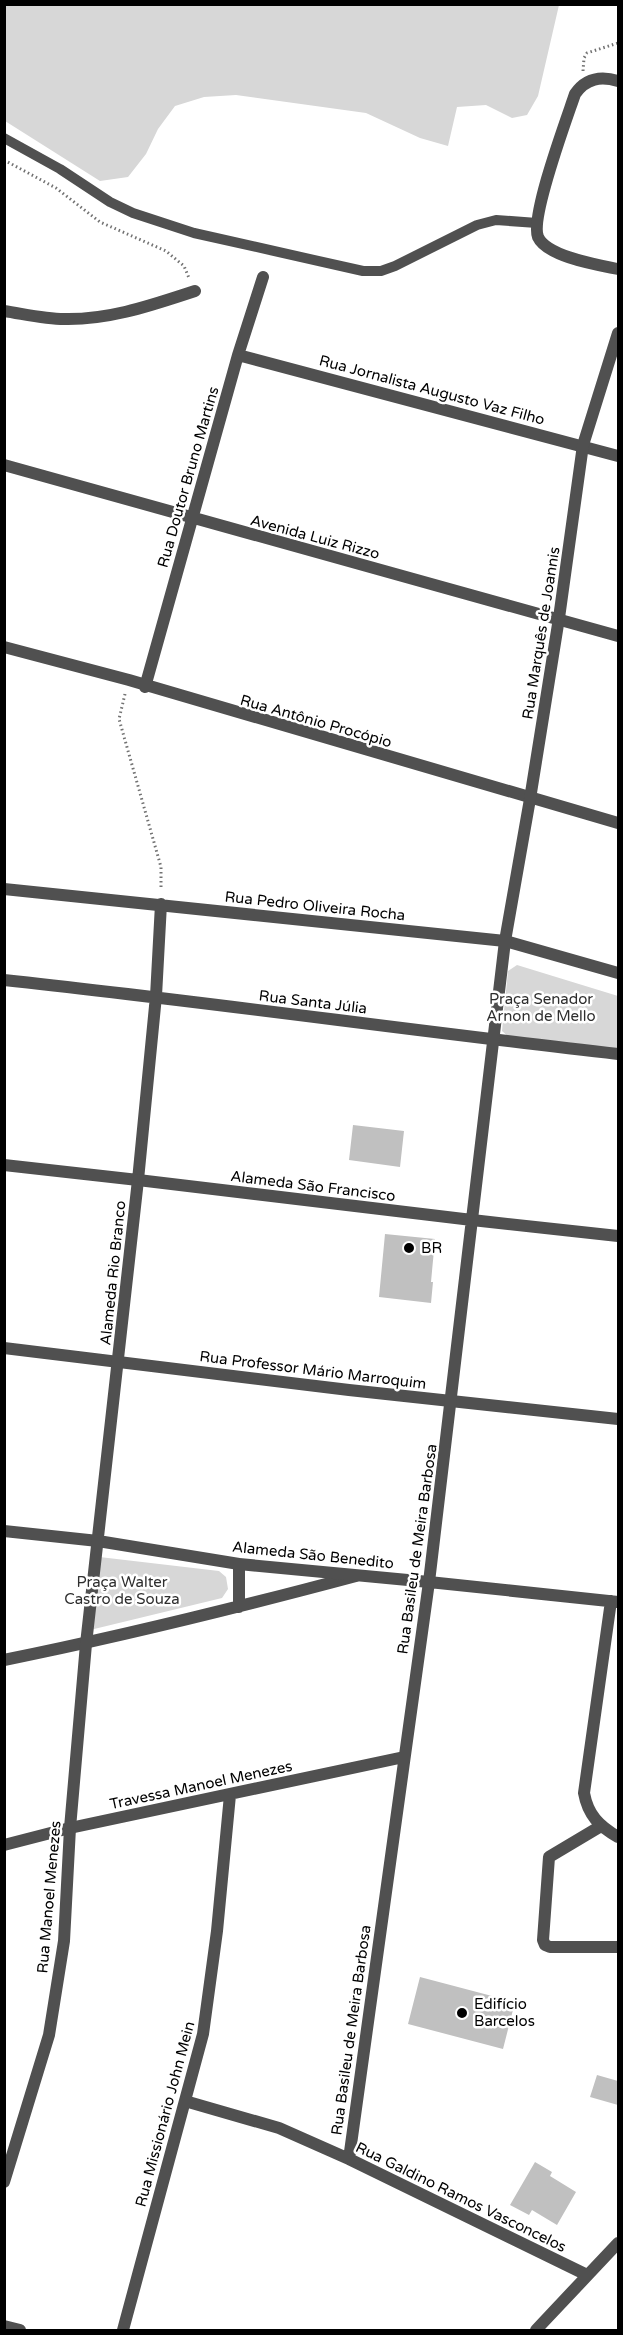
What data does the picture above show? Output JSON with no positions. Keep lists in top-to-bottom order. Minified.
{"streets":{"street":["Rua Jornalista Augusto Vaz Filho","Rua Doutor Bruno Martins","Avenida Luiz Rizzo","Rua Marquês de Joannis","Rua Antônio Procópio","Rua Pedro Oliveira Rocha","Rua Santa Júlia","Alameda São Francisco","Alameda Rio Branco","Rua Professor Mário Marroquim","Rua Basileu de Meira Barbosa","Alameda São Benedito","Travessa Manoel Menezes","Rua Manoel Menezes","Rua Missionário John Mein","Rua Galdino Ramos Vasconcelos"]},"crossings":[["Rua Jornalista Augusto Vaz Filho","Rua Doutor Bruno Martins"],["Rua Jornalista Augusto Vaz Filho","Rua Marquês de Joannis"],["Rua Doutor Bruno Martins","Avenida Luiz Rizzo"],["Rua Doutor Bruno Martins","Rua Antônio Procópio"],["Avenida Luiz Rizzo","Rua Marquês de Joannis"],["Rua Marquês de Joannis","Rua Antônio Procópio"],["Rua Marquês de Joannis","Rua Pedro Oliveira Rocha"],["Rua Marquês de Joannis","Rua Basileu de Meira Barbosa"],["Rua Pedro Oliveira Rocha","Alameda Rio Branco"],["Rua Pedro Oliveira Rocha","Rua Basileu de Meira Barbosa"],["Rua Santa Júlia","Alameda Rio Branco"],["Rua Santa Júlia","Rua Basileu de Meira Barbosa"],["Alameda São Francisco","Alameda Rio Branco"],["Alameda São Francisco","Rua Basileu de Meira Barbosa"],["Alameda Rio Branco","Rua Professor Mário Marroquim"],["Alameda Rio Branco","Alameda São Benedito"],["Alameda Rio Branco","Rua Manoel Menezes"],["Rua Professor Mário Marroquim","Rua Basileu de Meira Barbosa"],["Rua Basileu de Meira Barbosa","Alameda São Benedito"],["Rua Basileu de Meira Barbosa","Travessa Manoel Menezes"],["Rua Basileu de Meira Barbosa","Rua Galdino Ramos Vasconcelos"],["Travessa Manoel Menezes","Rua Manoel Menezes"],["Travessa Manoel Menezes","Rua Missionário John Mein"],["Rua Missionário John Mein","Rua Galdino Ramos Vasconcelos"]],"parks":["Praça Senador Arnon de Mello","Praça Walter Castro de Souza"],"places":["BR","Edifício Barcelos"]}
